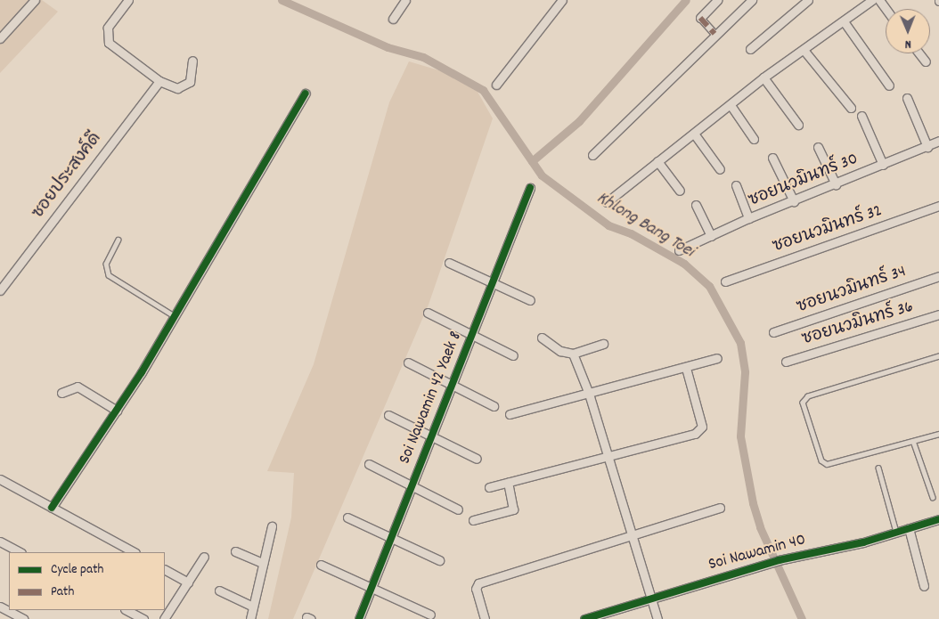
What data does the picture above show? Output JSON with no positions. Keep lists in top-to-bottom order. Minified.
{"streets":{"street":["ซอยประสงค์ดี","ซอยนวมินทร์ 30","ซอยนวมินทร์ 32","ซอยนวมินทร์ 34","ซอยนวมินทร์ 36","Soi Nawamin 42 Yaek 8","Soi Nawamin 40"]},"water":["Khlong Bang Toei"],"legend":["Cycle path","Path"],"north":"bottom"}
